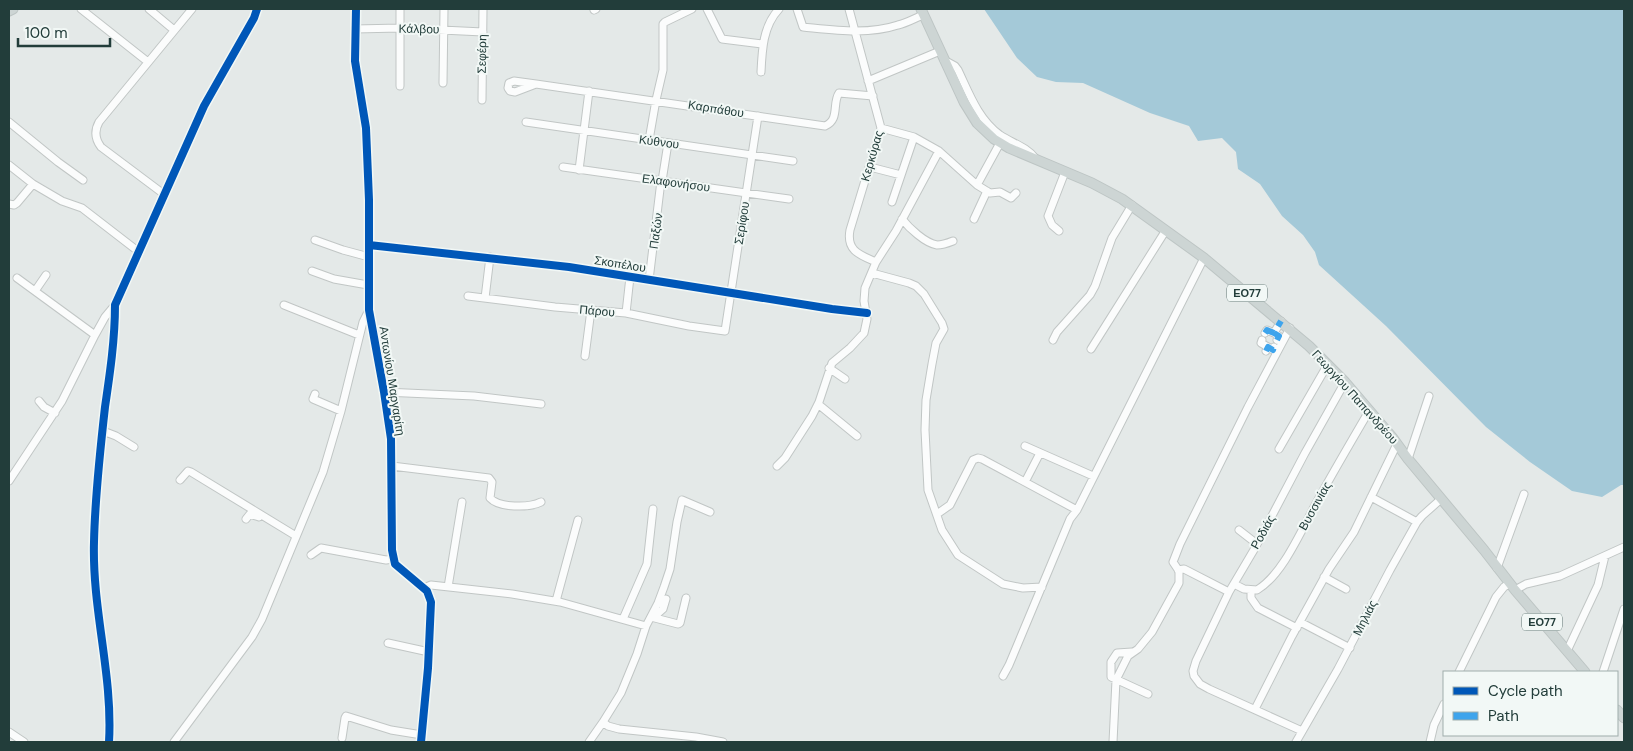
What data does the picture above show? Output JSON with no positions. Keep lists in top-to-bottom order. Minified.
{"streets":{"main road":["ΕΟ77","Γεωργίου Παπανδρέου"],"street":["Κάλβου","Σεφέρη","Καρπάθου","Κύθνου","Κερκύρας","Ελαφονήσου","Σερίφου","Παξών","Σκοπέλου","Πάρου","Αντωνίου Μαργαρίτη","Βυσσινίας","Ροδιάς","Μηλιάς"]},"crossings":[["Κάλβου","Σεφέρη"],["Κάλβου","Αντωνίου Μαργαρίτη"],["Καρπάθου","Κερκύρας"],["Καρπάθου","Σερίφου"],["Κύθνου","Σερίφου"],["Κύθνου","Παξών"],["Ελαφονήσου","Σερίφου"],["Ελαφονήσου","Παξών"],["Σερίφου","Σκοπέλου"],["Σερίφου","Πάρου"],["Παξών","Σκοπέλου"],["Σκοπέλου","Αντωνίου Μαργαρίτη"],["Γεωργίου Παπανδρέου","Βυσσινίας"],["Γεωργίου Παπανδρέου","Ροδιάς"],["Γεωργίου Παπανδρέου","Μηλιάς"]],"legend":["Cycle path","Path"],"scale_bar":"100 m"}
